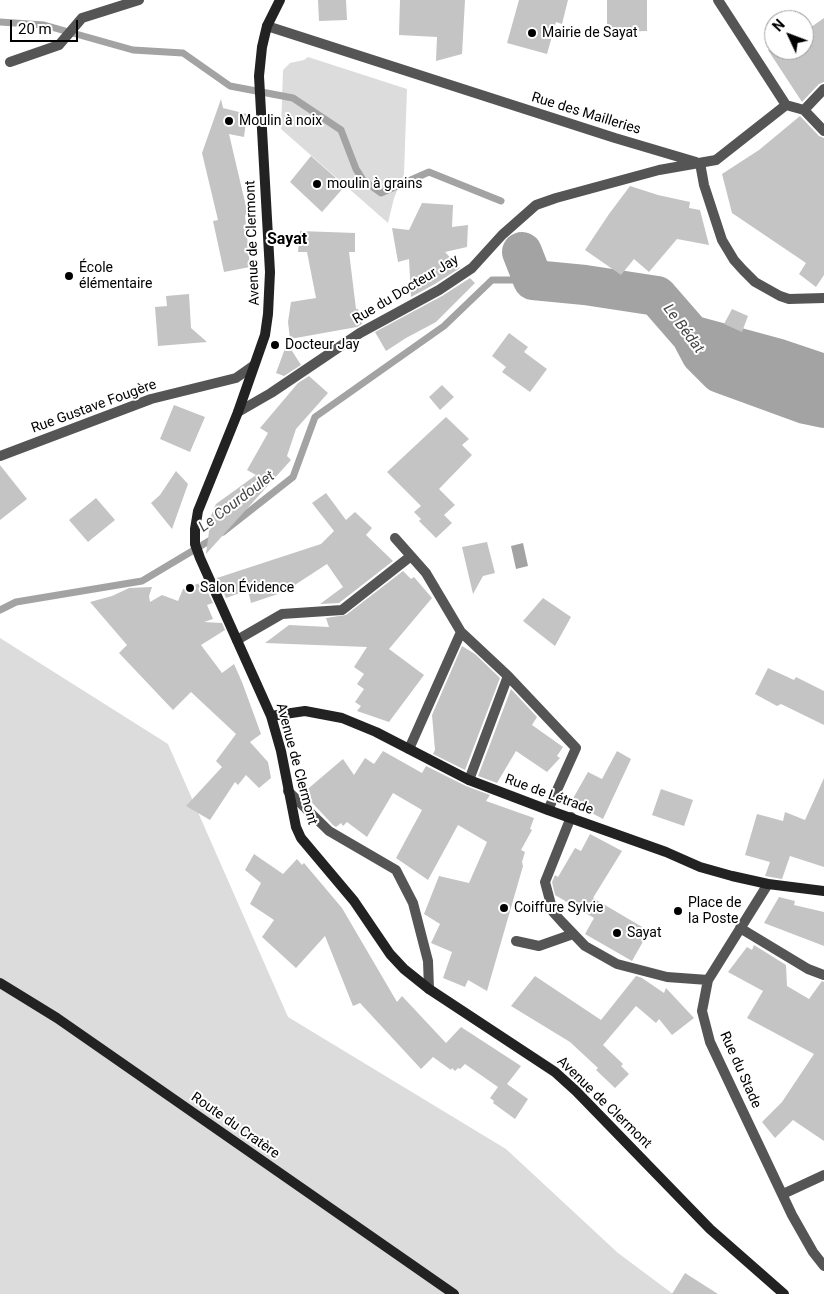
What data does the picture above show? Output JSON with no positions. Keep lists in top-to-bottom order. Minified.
{"streets":{"street":["Rue des Mailleries","Avenue de Clermont","Rue du Docteur Jay","Rue Gustave Fougère","Rue de Létrade","Rue du Stade","Route du Cratère"]},"crossings":[["Rue des Mailleries","Avenue de Clermont"],["Rue des Mailleries","Rue du Docteur Jay"],["Avenue de Clermont","Rue du Docteur Jay"],["Avenue de Clermont","Rue Gustave Fougère"],["Avenue de Clermont","Rue de Létrade"],["Rue de Létrade","Rue du Stade"]],"districts":["Sayat"],"water":["Le Bédat","Le Courdoulet"],"places":["Mairie de Sayat","Moulin à noix","moulin à grains","École élémentaire","Docteur Jay","Salon Évidence","Coiffure Sylvie","Place de la Poste","Sayat"],"scale_bar":"20 m","north":"top left"}
